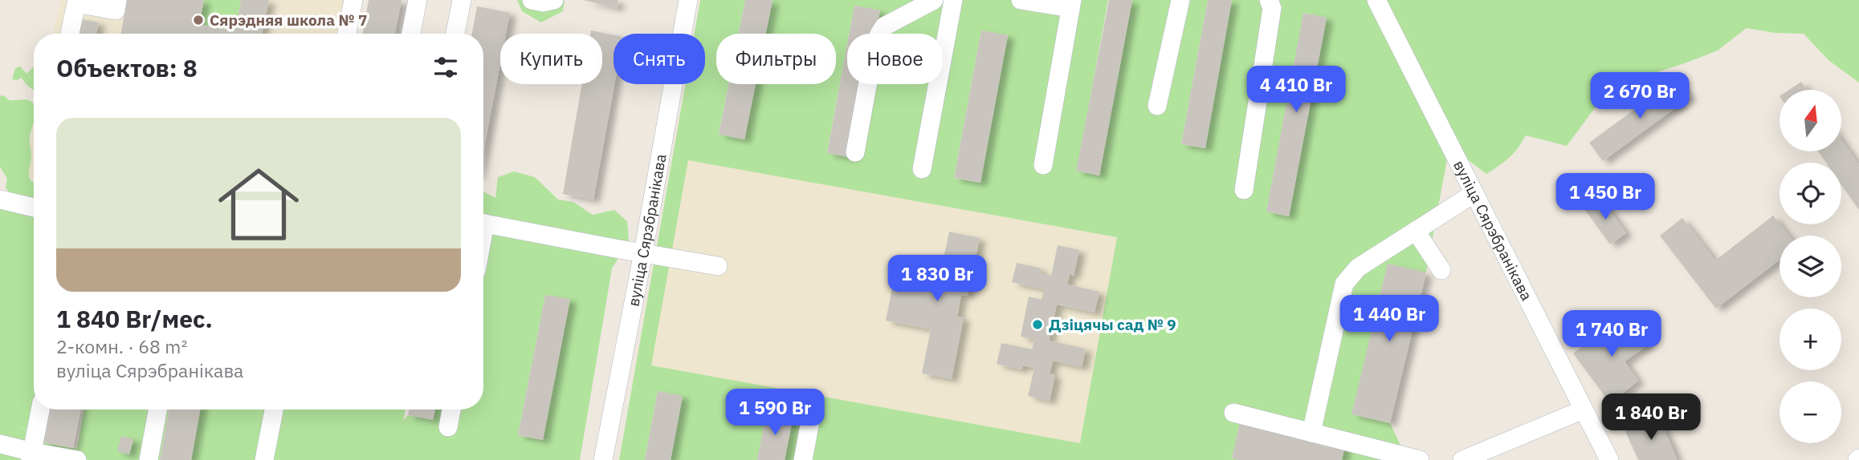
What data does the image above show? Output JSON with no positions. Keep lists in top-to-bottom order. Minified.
{"streets":{"street":["вуліца Сярэбранікава"]},"places":["Сярэдняя школа № 7","Дзіцячы сад № 9"],"north":"top","page":{"chip":["Купить","Снять","Фильтры","Новое"],"heading":"Объектов: 8","price":["4 410 Br","2 670 Br","1 450 Br","1 830 Br","1 440 Br","1 740 Br","1 590 Br","1 840 Br"],"map_buttons":["+","−"],"list":[{"name":"1 840 Br/мес.","note":"2-комн. · 68 m² · вуліца Сярэбранікава"}]}}
